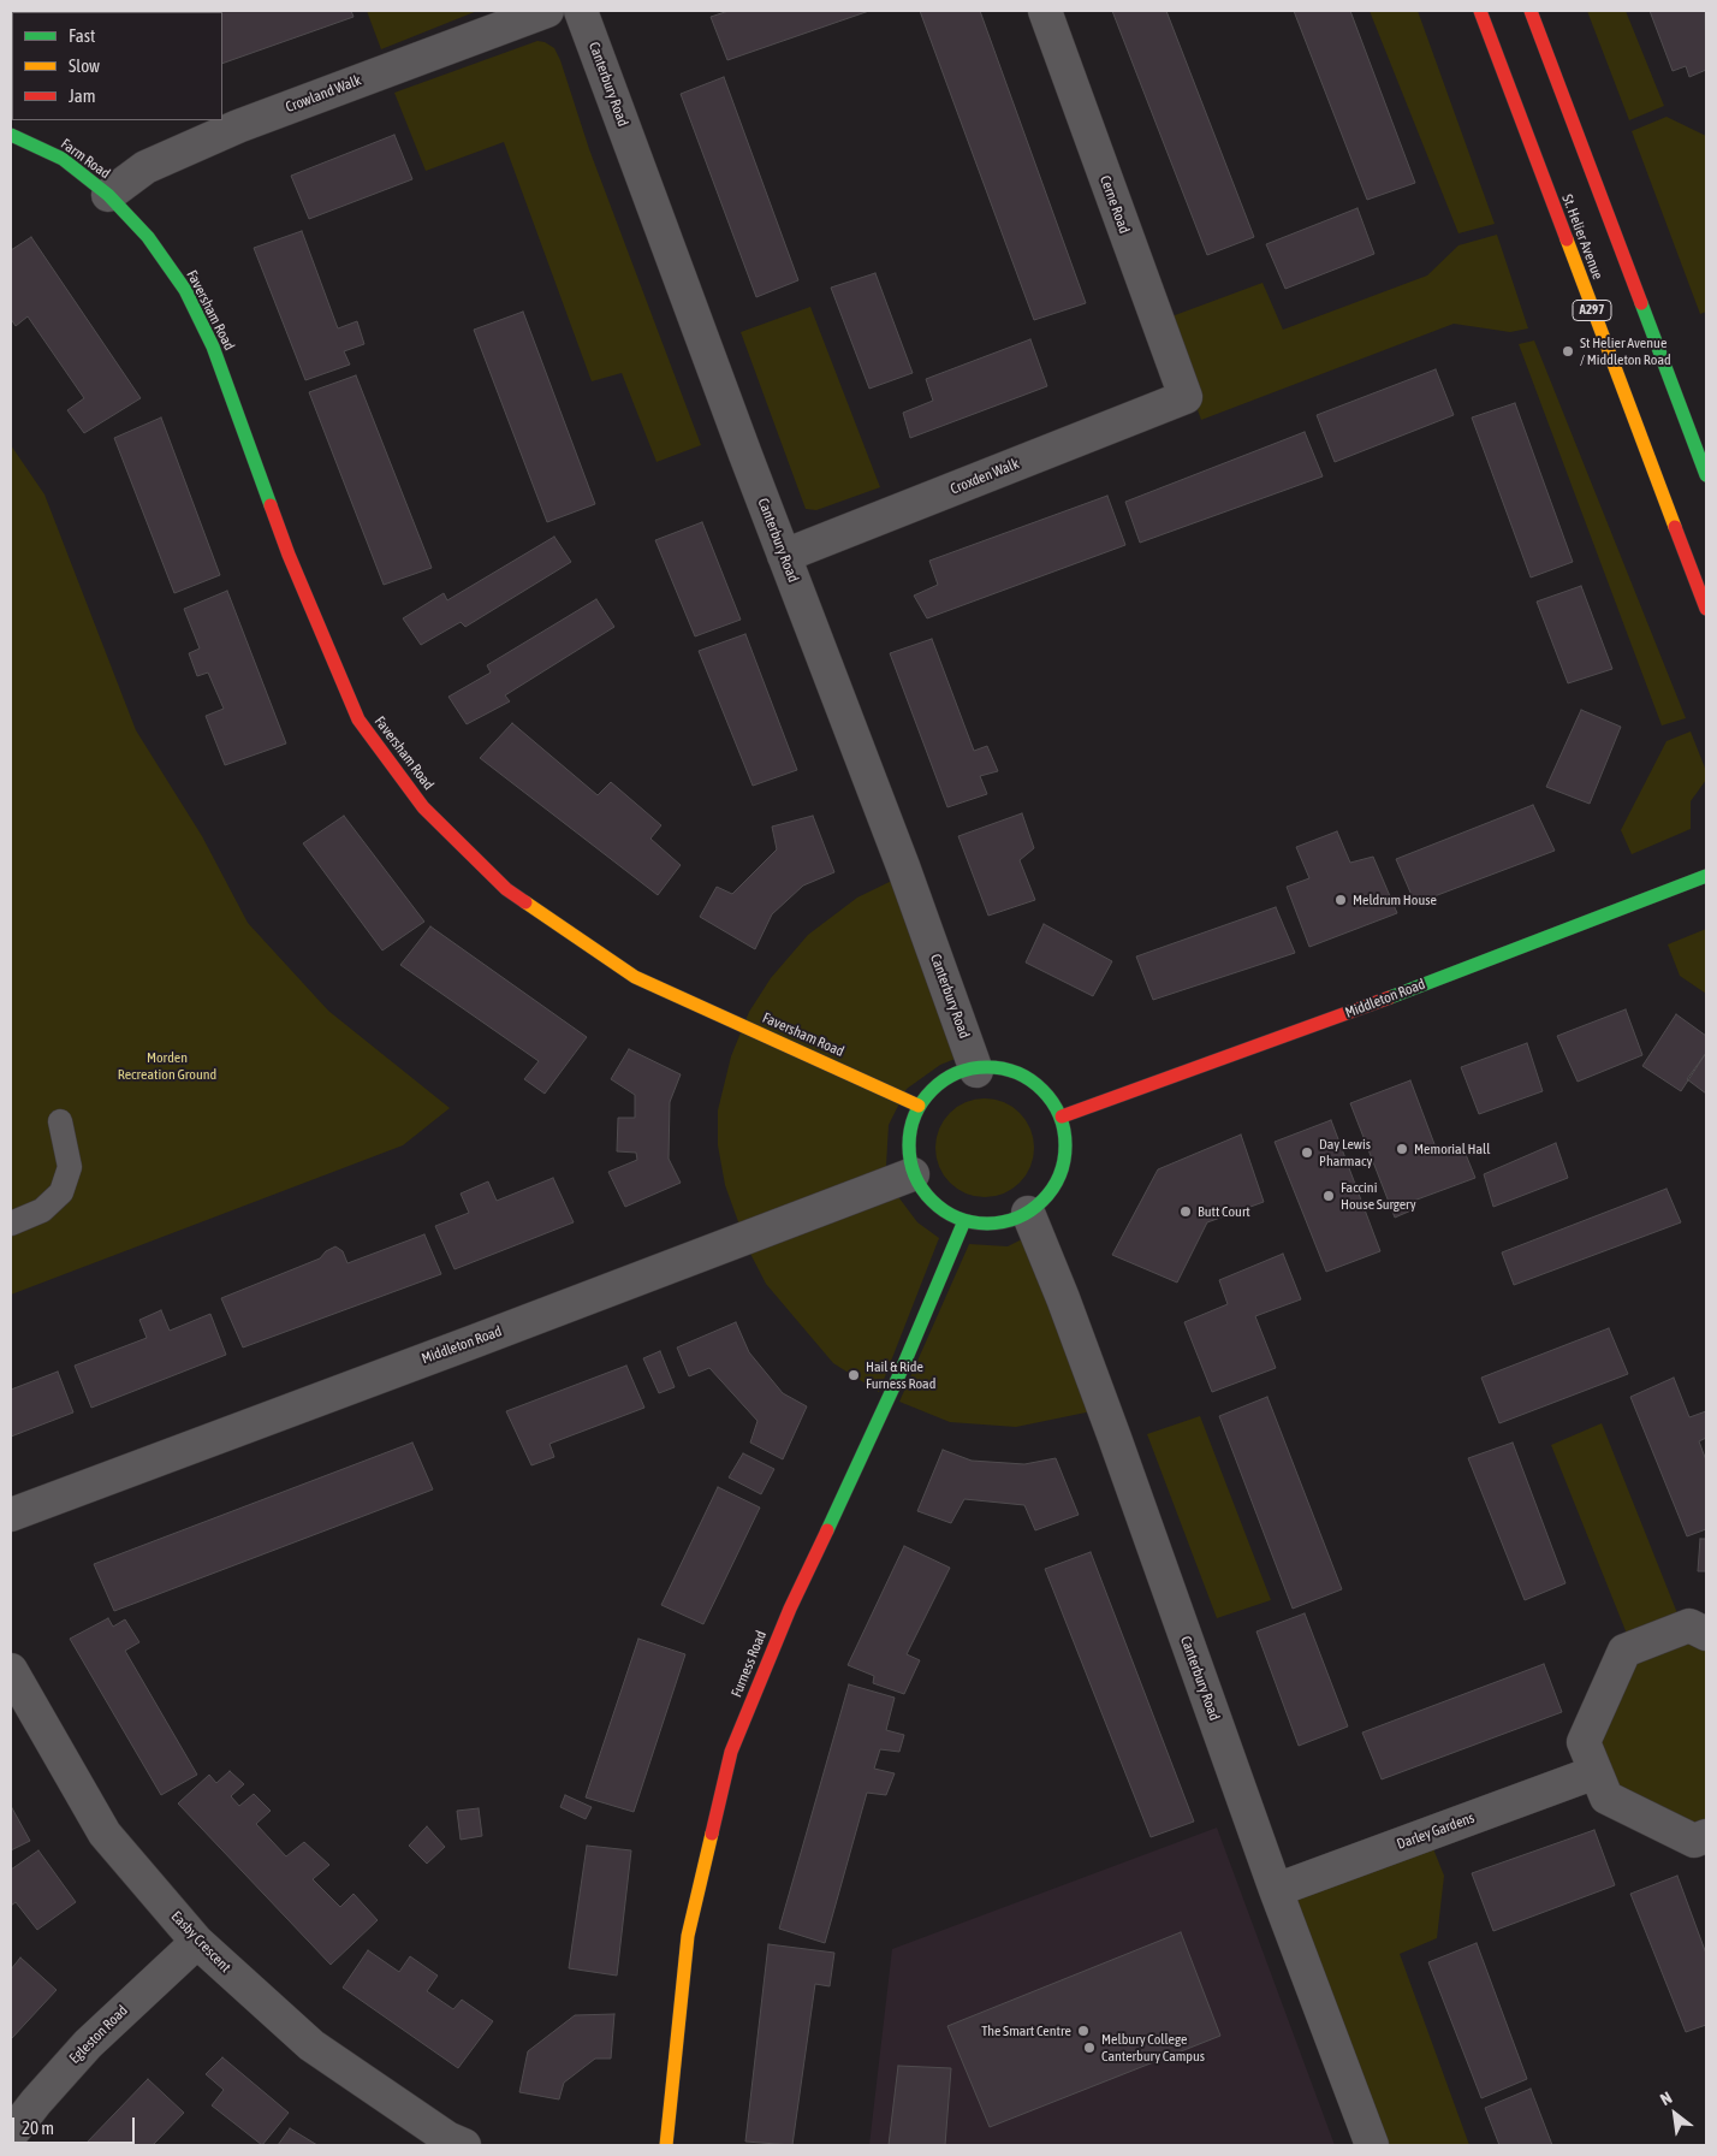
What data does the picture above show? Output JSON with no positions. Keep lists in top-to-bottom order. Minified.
{"streets":{"main road":["Farm Road","St. Helier Avenue","Faversham Road","A297","Middleton Road","Furness Road"],"street":["Canterbury Road","Crowland Walk","Cerne Road","Croxden Walk","Darley Gardens","Easby Crescent","Egleston Road"]},"crossings":[["Canterbury Road","Faversham Road"],["Canterbury Road","Croxden Walk"],["Canterbury Road","Middleton Road"],["Canterbury Road","Furness Road"],["Canterbury Road","Darley Gardens"],["Crowland Walk","Farm Road"],["Crowland Walk","Faversham Road"],["Farm Road","Faversham Road"],["Cerne Road","Croxden Walk"],["Faversham Road","Middleton Road"],["Faversham Road","Furness Road"],["Middleton Road","Furness Road"],["Easby Crescent","Egleston Road"]],"parks":["Morden Recreation Ground"],"places":["St Helier Avenue / Middleton Road","Meldrum House","Memorial Hall","Day Lewis Pharmacy","Faccini House Surgery","Butt Court","Hail & Ride Furness Road","The Smart Centre","Melbury College Canterbury Campus"],"legend":["Fast","Slow","Jam"],"scale_bar":"20 m","north":"top left"}
